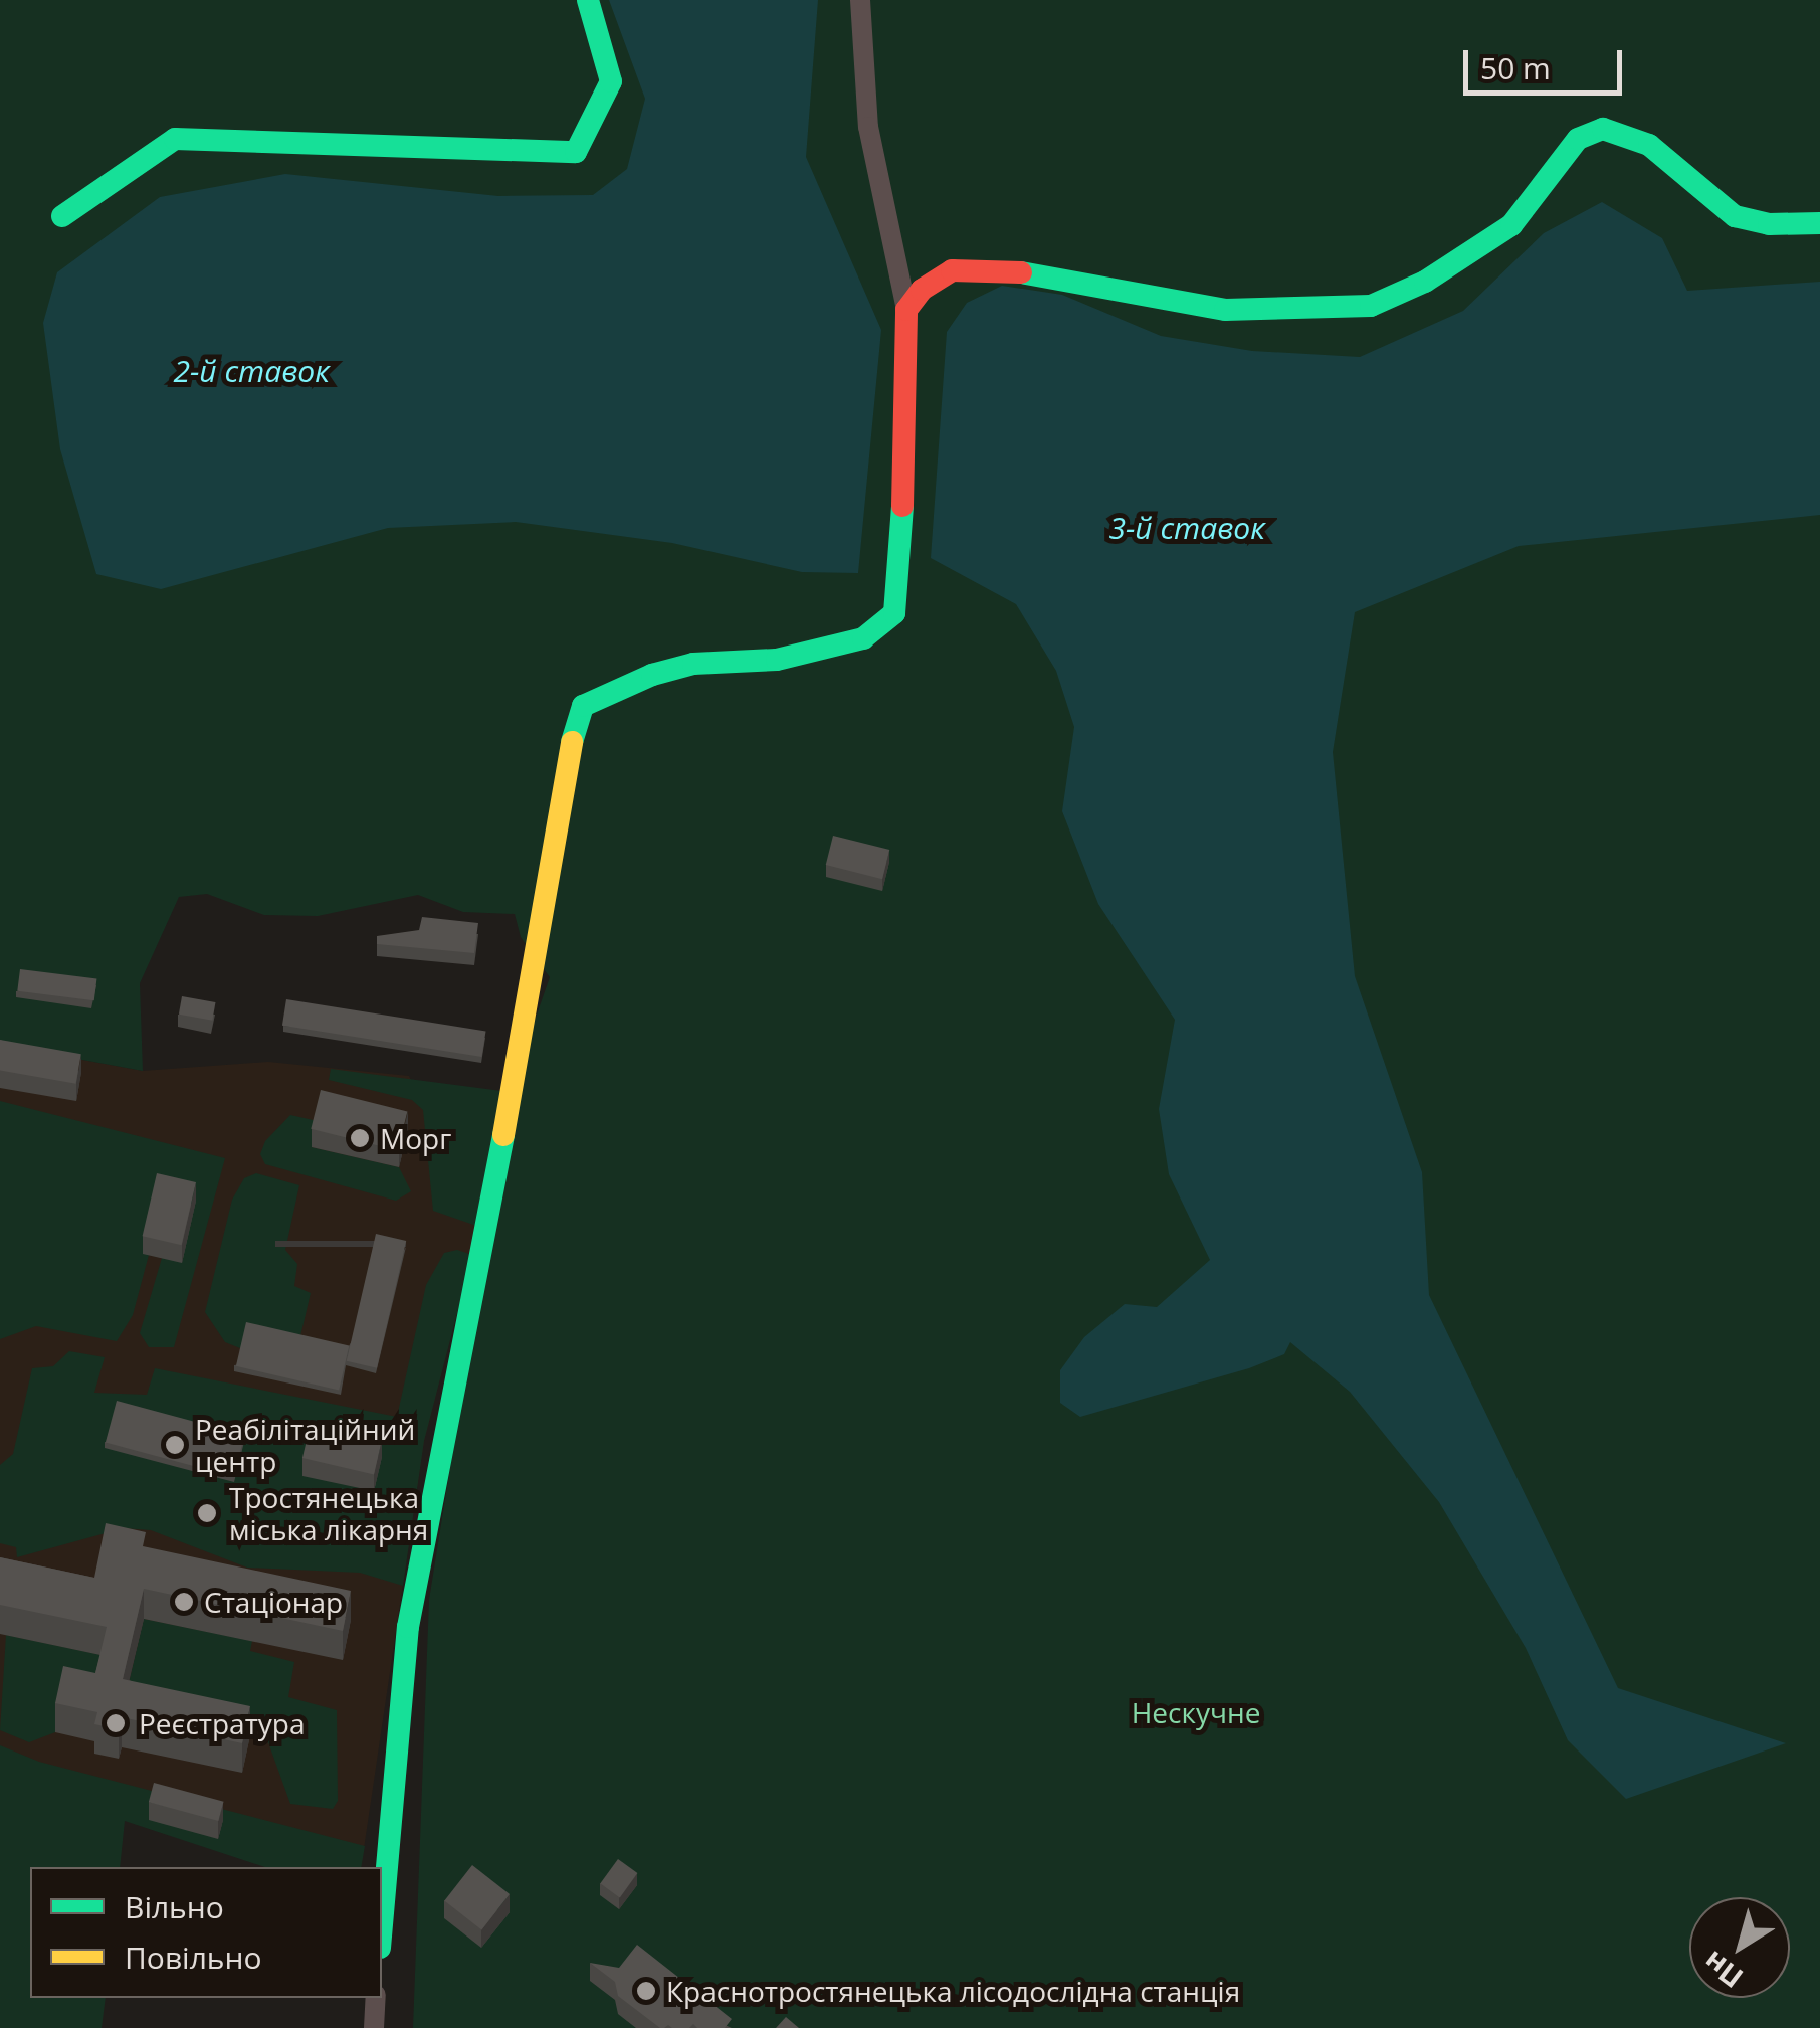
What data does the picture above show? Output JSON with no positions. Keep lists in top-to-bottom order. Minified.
{"water":["2-й ставок","3-й ставок"],"parks":["Нескучне"],"places":["Морг","Реабілітаційний центр","Тростянецька міська лікарня","Стаціонар","Реєстратура","Краснотростянецька лісодослідна станція"],"legend":["Вільно","Повільно"],"scale_bar":"50 m","north":"bottom left"}
